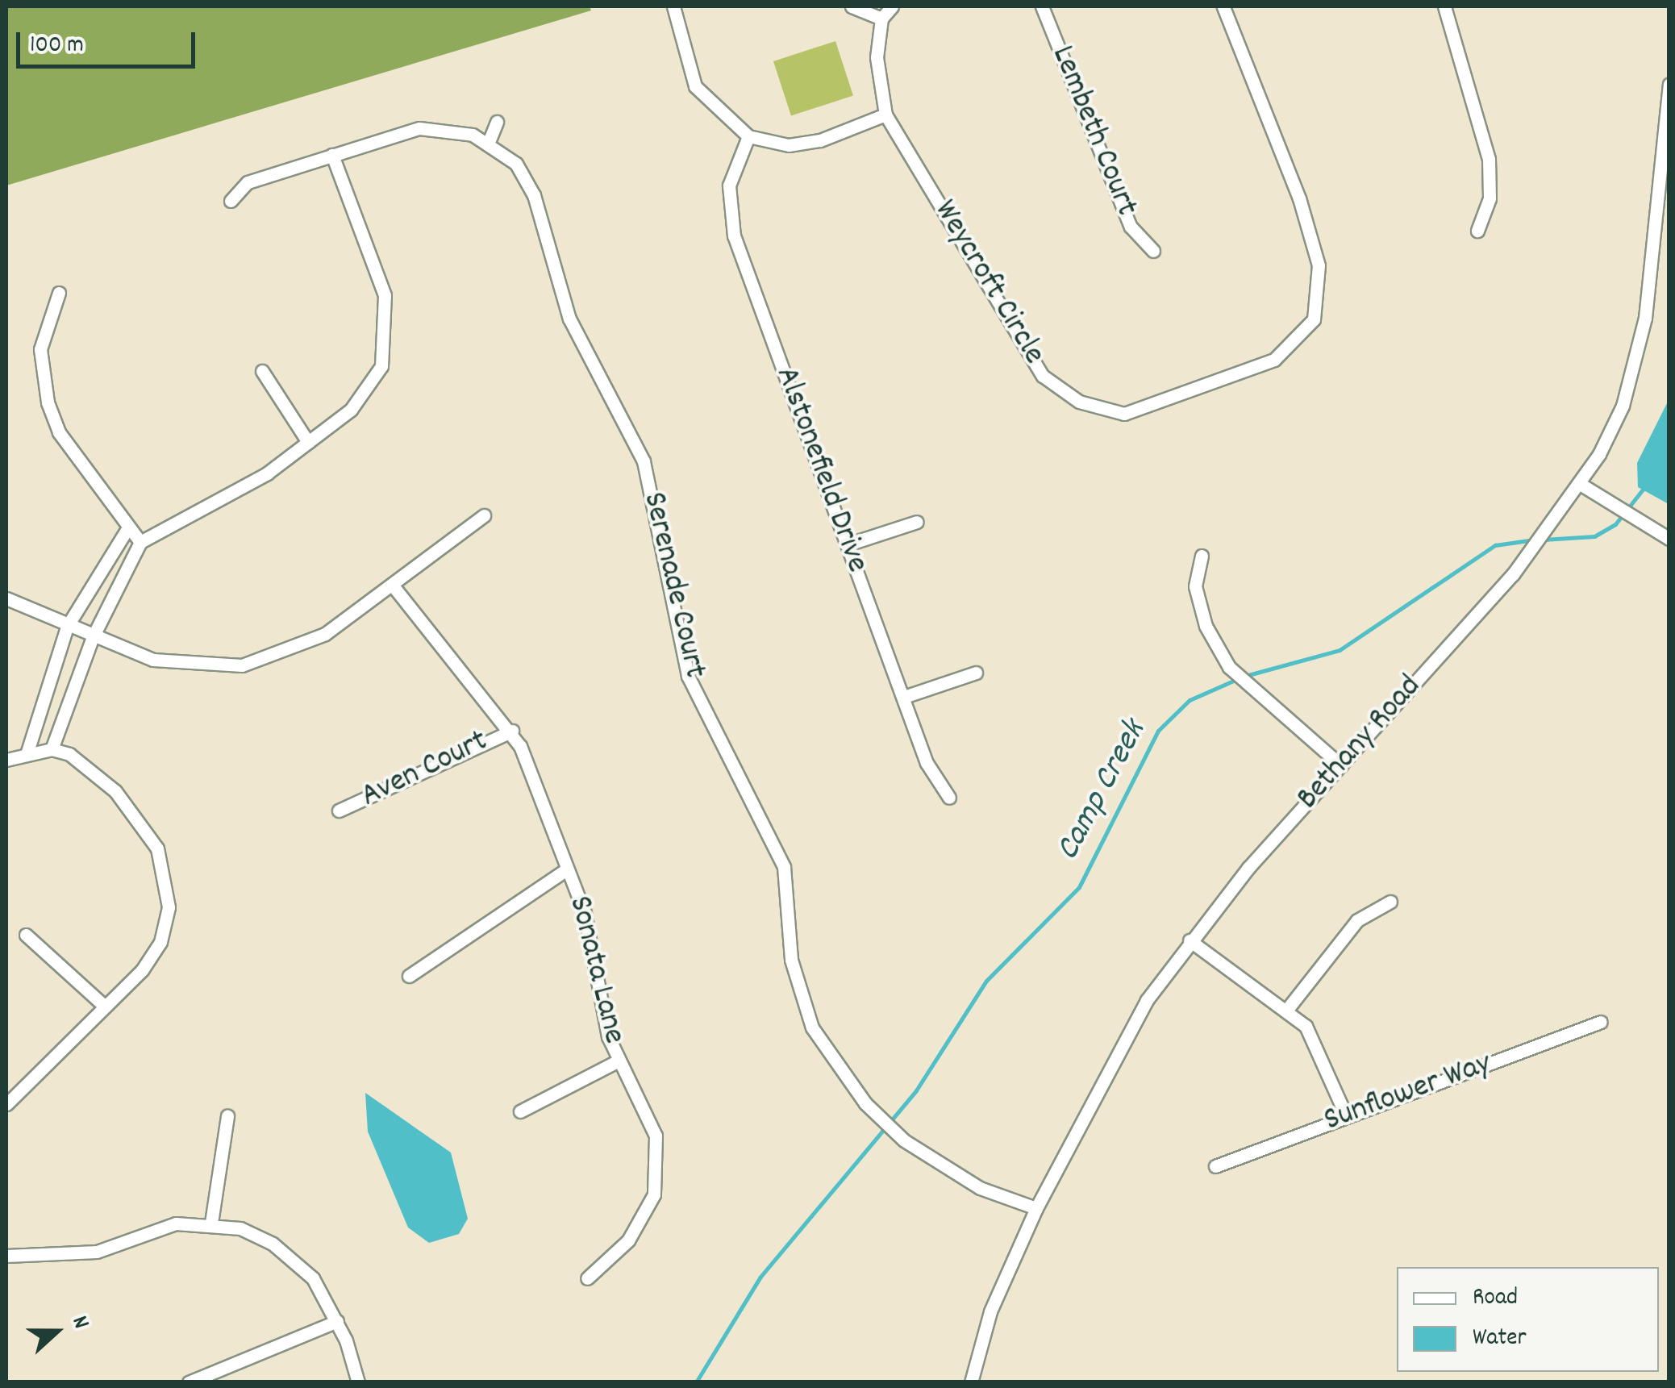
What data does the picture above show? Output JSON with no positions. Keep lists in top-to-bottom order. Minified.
{"streets":{"street":["Lembeth Court","Weycroft Circle","Alstonefield Drive","Serenade Court","Bethany Road","Aven Court","Sonata Lane","Sunflower Way"]},"crossings":[["Serenade Court","Bethany Road"],["Aven Court","Sonata Lane"]],"water":["Camp Creek"],"legend":["Road","Water"],"scale_bar":"100 m","north":"right"}
